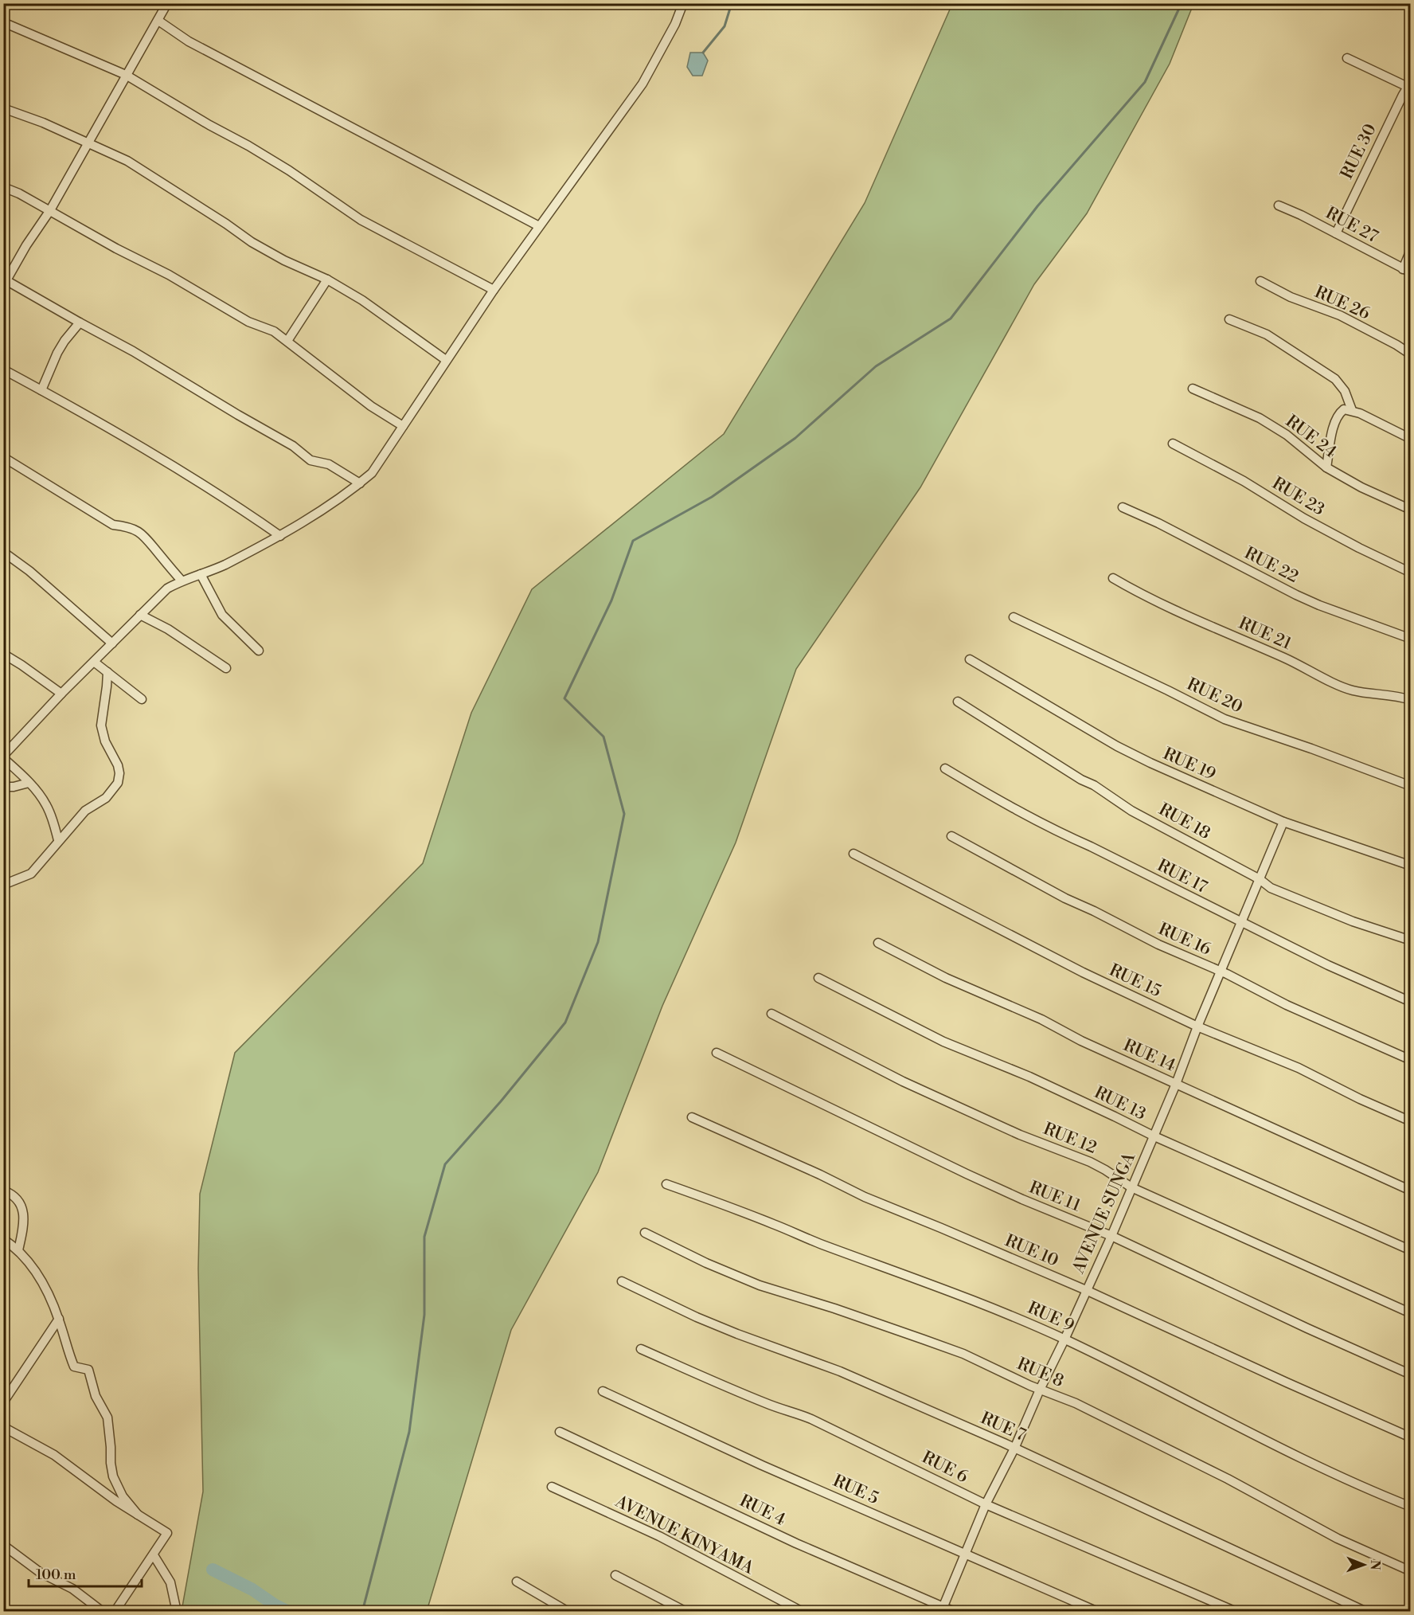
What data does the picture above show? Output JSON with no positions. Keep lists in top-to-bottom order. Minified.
{"streets":{"street":["RUE 30","RUE 27","RUE 26","RUE 24","RUE 23","RUE 22","RUE 21","RUE 20","RUE 19","RUE 18","RUE 17","RUE 16","RUE 15","RUE 14","RUE 13","RUE 12","RUE 11","AVENUE SUNGA","RUE 10","RUE 9","RUE 8","RUE 7","RUE 6","RUE 5","RUE 4","AVENUE KINYAMA"]},"crossings":[["RUE 30","RUE 27"],["RUE 19","AVENUE SUNGA"],["RUE 18","AVENUE SUNGA"],["RUE 17","AVENUE SUNGA"],["RUE 16","AVENUE SUNGA"],["RUE 15","AVENUE SUNGA"],["RUE 14","AVENUE SUNGA"],["RUE 13","AVENUE SUNGA"],["RUE 12","AVENUE SUNGA"],["RUE 11","AVENUE SUNGA"],["AVENUE SUNGA","RUE 10"],["AVENUE SUNGA","RUE 9"],["AVENUE SUNGA","RUE 8"],["AVENUE SUNGA","RUE 7"],["AVENUE SUNGA","RUE 6"],["AVENUE SUNGA","RUE 5"],["AVENUE SUNGA","RUE 4"]],"scale_bar":"100 m","north":"right"}
